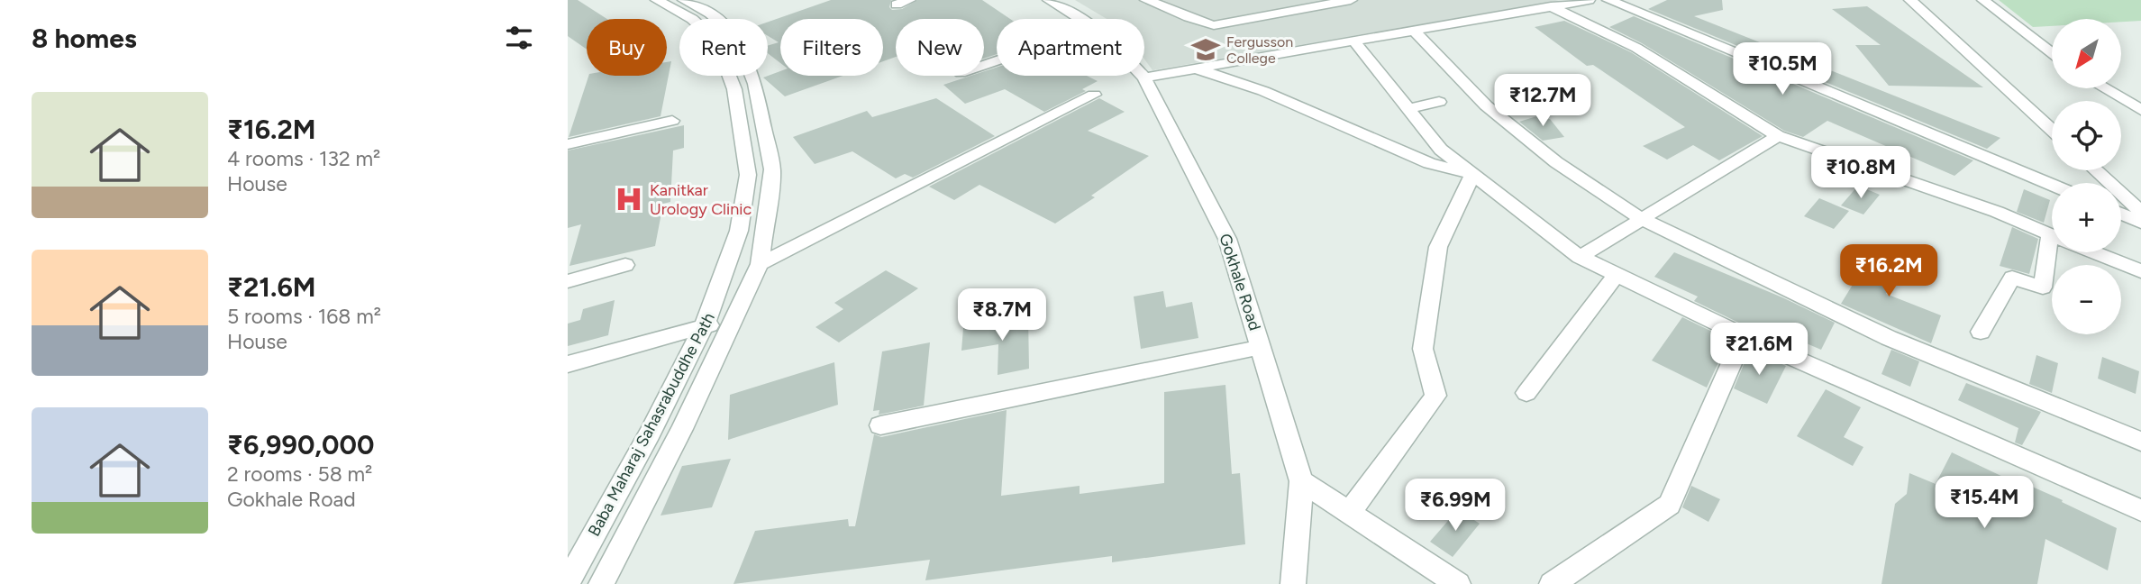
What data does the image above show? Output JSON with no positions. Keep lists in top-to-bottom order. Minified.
{"streets":{"street":["Gokhale Road","Baba Maharaj Sahasrabuddhe Path"]},"places":{"school or university":["Fergusson College"],"hospital":["Kanitkar Urology Clinic"]},"north":"bottom left","page":{"heading":"8 homes","map_buttons":["+","−"],"chip":["Buy","Rent","Filters","New","Apartment"],"price":["₹10.5M","₹12.7M","₹10.8M","₹16.2M","₹8.7M","₹21.6M","₹15.4M","₹6.99M"],"list":[{"name":"₹16.2M","note":"4 rooms · 132 m² · House"},{"name":"₹21.6M","note":"5 rooms · 168 m² · House"},{"name":"₹6,990,000","note":"2 rooms · 58 m² · Gokhale Road"}]}}
